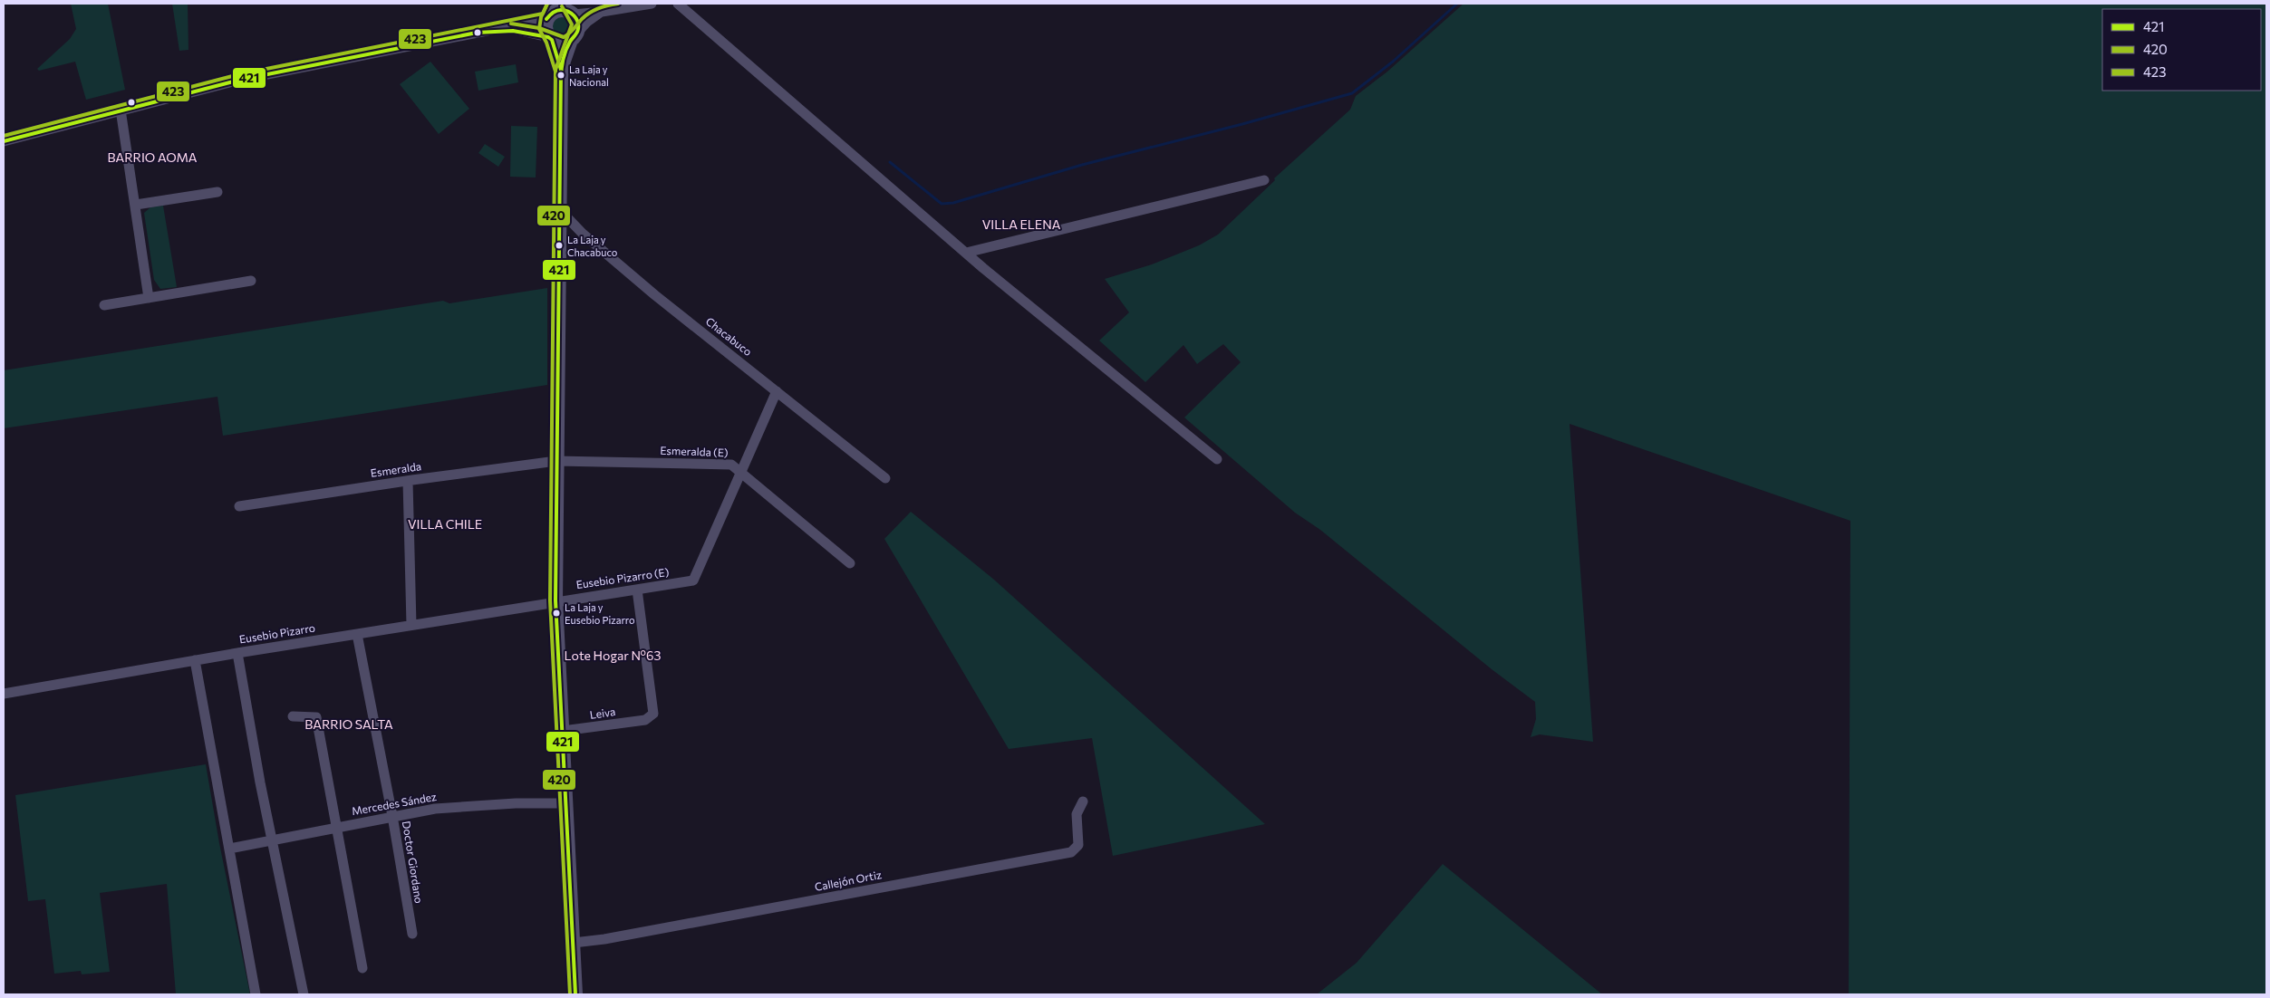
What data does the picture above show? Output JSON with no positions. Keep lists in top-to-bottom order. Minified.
{"streets":{"street":["Chacabuco","Esmeralda (E)","Esmeralda","Eusebio Pizarro (E)","Eusebio Pizarro","Leiva","Mercedes Sández","Doctor Giordano","Callejón Ortiz"]},"crossings":[["Esmeralda (E)","Esmeralda"],["Esmeralda (E)","Eusebio Pizarro (E)"],["Eusebio Pizarro (E)","Eusebio Pizarro"],["Eusebio Pizarro (E)","Leiva"],["Eusebio Pizarro","Doctor Giordano"],["Mercedes Sández","Doctor Giordano"]],"districts":["BARRIO AOMA","VILLA ELENA","VILLA CHILE","Lote Hogar Nº63","BARRIO SALTA"],"places":["La Laja y Nacional","La Laja y Chacabuco","La Laja y Eusebio Pizarro"],"lines":["transit line 420","transit line 423","transit line 421"],"legend":["421","420","423"]}
